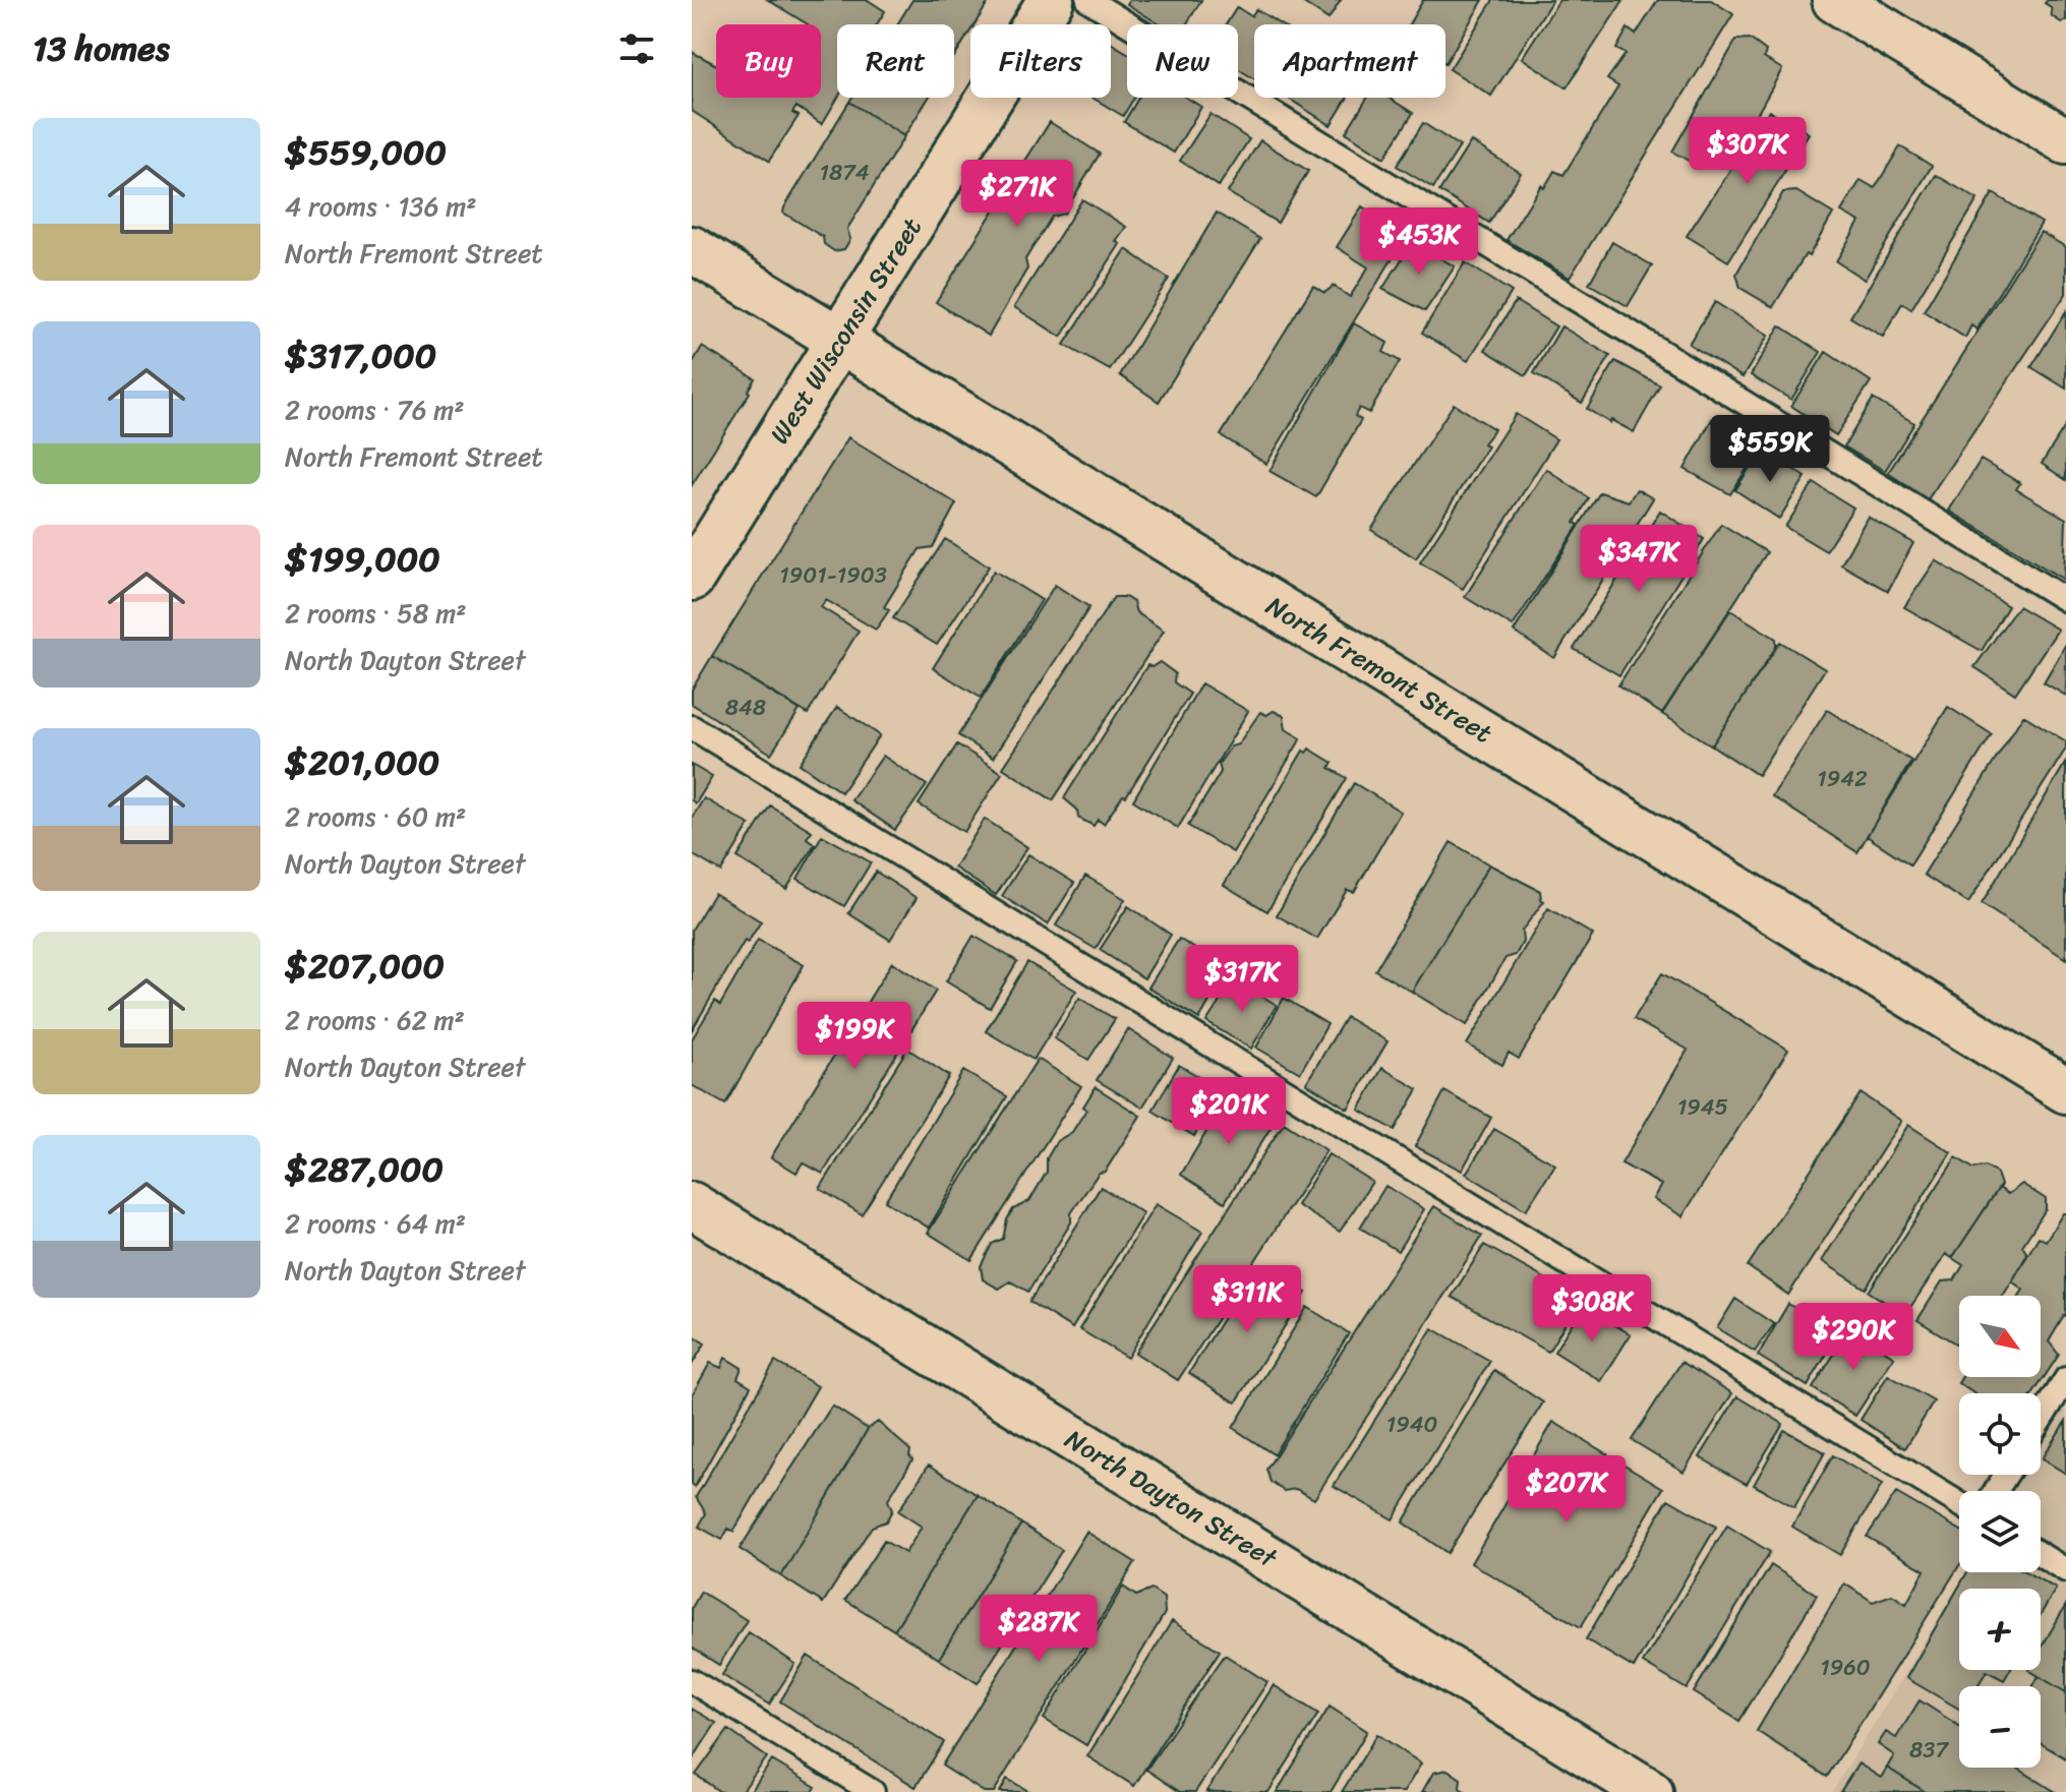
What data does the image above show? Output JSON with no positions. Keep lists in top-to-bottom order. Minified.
{"streets":{"street":["West Wisconsin Street","North Fremont Street","North Dayton Street"]},"crossings":[["West Wisconsin Street","North Fremont Street"]],"house_numbers":["1874","1901-1903","848","1942","1945","1940","1960","837"],"north":"bottom right","page":{"heading":"13 homes","chip":["Buy","Rent","Filters","New","Apartment"],"list":[{"name":"$559,000","note":"4 rooms · 136 m² · North Fremont Street"},{"name":"$317,000","note":"2 rooms · 76 m² · North Fremont Street"},{"name":"$199,000","note":"2 rooms · 58 m² · North Dayton Street"},{"name":"$201,000","note":"2 rooms · 60 m² · North Dayton Street"},{"name":"$207,000","note":"2 rooms · 62 m² · North Dayton Street"},{"name":"$287,000","note":"2 rooms · 64 m² · North Dayton Street"}],"price":["$307K","$271K","$453K","$559K","$347K","$317K","$199K","$201K","$311K","$308K","$290K","$207K","$287K"],"map_buttons":["+","−"]}}
